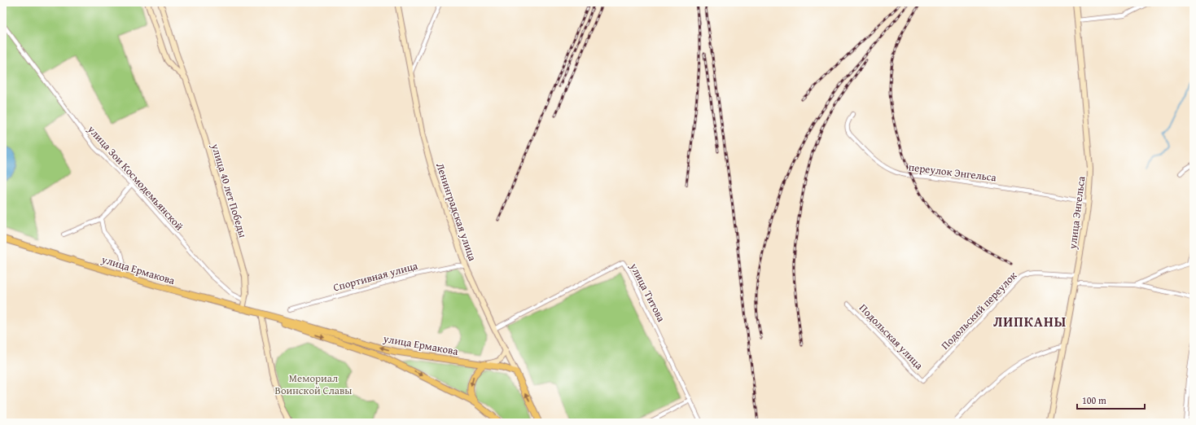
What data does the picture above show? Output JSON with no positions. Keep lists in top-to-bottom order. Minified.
{"streets":{"main road":["улица Ермакова"],"street":["переулок Энгельса","улица Зои Космодемьянской","улица 40 лет Победы","Ленинградская улица","улица Энгельса","Спортивная улица","улица Титова","Подольский переулок","Подольская улица"]},"crossings":[["переулок Энгельса","улица Энгельса"],["улица Зои Космодемьянской","улица 40 лет Победы"],["улица 40 лет Победы","улица Ермакова"],["Ленинградская улица","улица Ермакова"],["Ленинградская улица","Спортивная улица"],["Ленинградская улица","улица Титова"],["улица Энгельса","Подольский переулок"],["Подольский переулок","Подольская улица"]],"districts":["ЛИПКАНЫ"],"parks":["Мемориал Воинской Славы"],"scale_bar":"100 m"}
